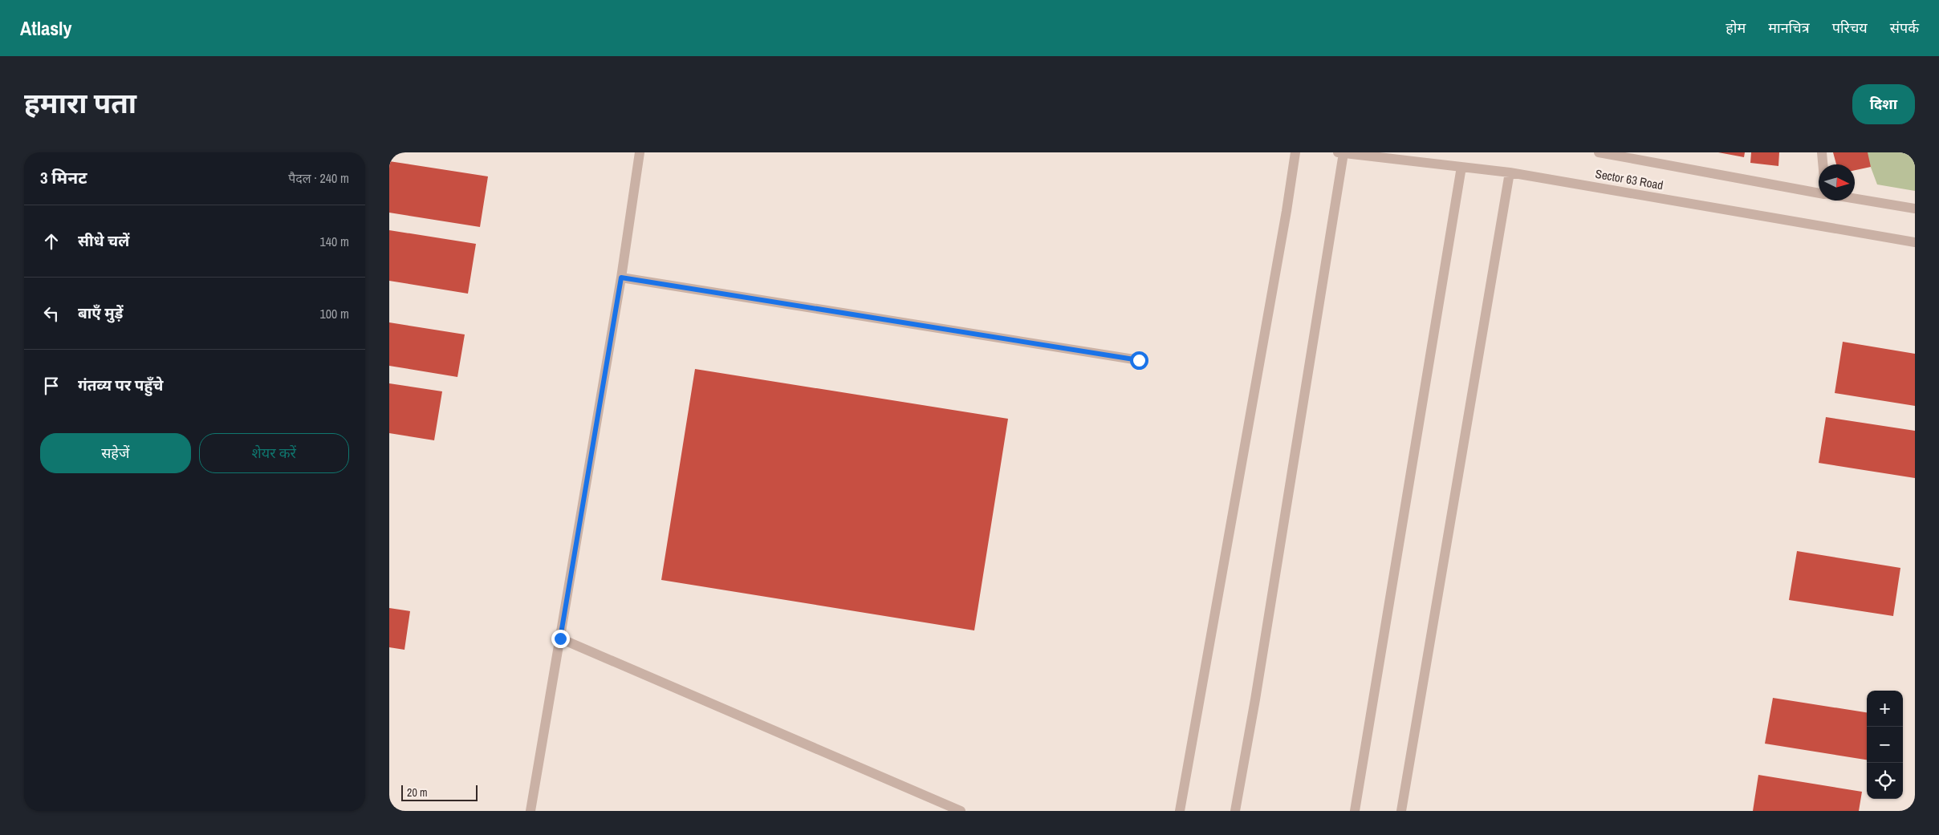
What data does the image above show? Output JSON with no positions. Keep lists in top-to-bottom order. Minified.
{"streets":{"street":["Sector 63 Road"]},"scale_bar":"20 m","north":"right","page":{"header":"Atlasly","nav":["होम","मानचित्र","परिचय","संपर्क"],"title":"हमारा पता","buttons":["दिशा",["सहेजें","शेयर करें"]],"heading":["3 मिनट","पैदल · 240 m"],"list":[["सीधे चलें","140 m"],["बाएँ मुड़ें","100 m"],"गंतव्य पर पहुँचे"],"map_buttons":["+","−"],"scale":"20 m"}}
